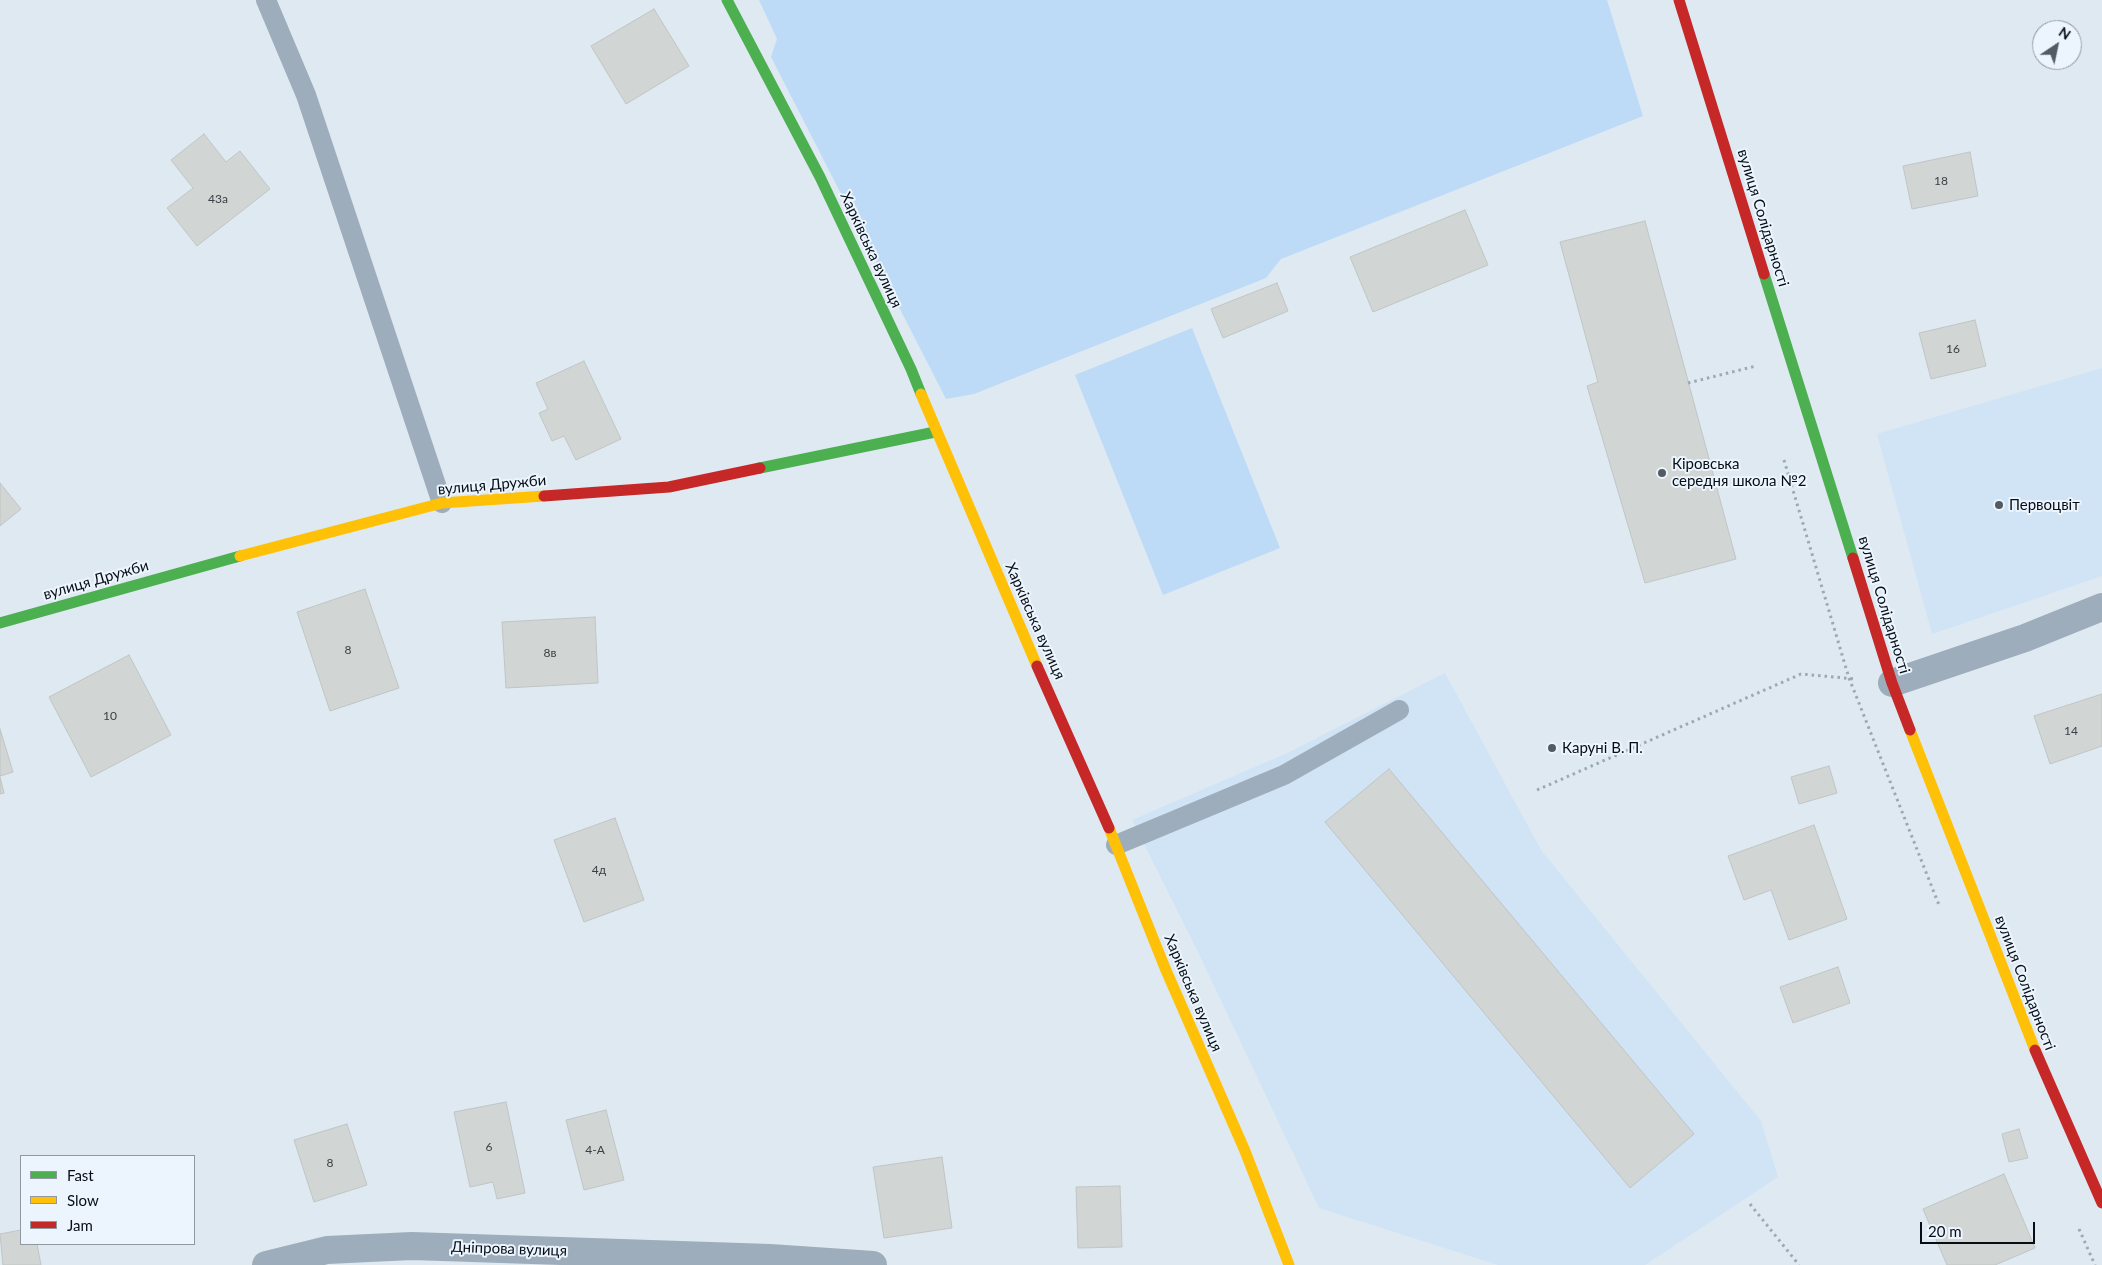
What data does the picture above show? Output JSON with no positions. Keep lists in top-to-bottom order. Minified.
{"streets":{"street":["вулиця Солідарності","Харківська вулиця","вулиця Дружби","Дніпрова вулиця"]},"crossings":[["Харківська вулиця","вулиця Дружби"]],"places":["Кіровська середня школа №2","Первоцвіт","Каруні В. П."],"house_numbers":["18","43а","16","8","8в","10","14","4д","6","4-А","8"],"legend":["Fast","Slow","Jam"],"scale_bar":"20 m","north":"top right"}
